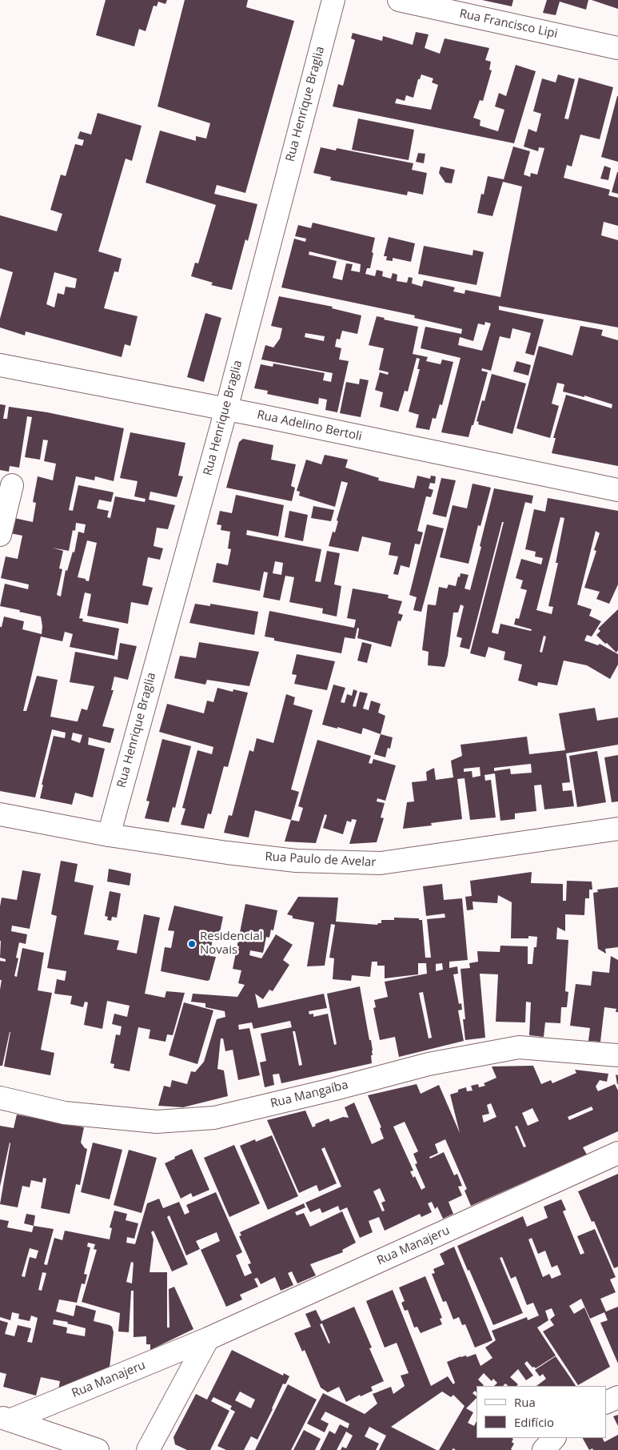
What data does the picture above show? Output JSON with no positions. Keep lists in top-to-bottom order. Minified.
{"streets":{"street":["Rua Francisco Lipi","Rua Henrique Braglia","Rua Adelino Bertoli","Rua Paulo de Avelar","Rua Mangaíba","Rua Manajeru"]},"crossings":[["Rua Henrique Braglia","Rua Adelino Bertoli"],["Rua Henrique Braglia","Rua Paulo de Avelar"]],"places":["Residencial Novais"],"legend":["Rua","Edifício"]}
